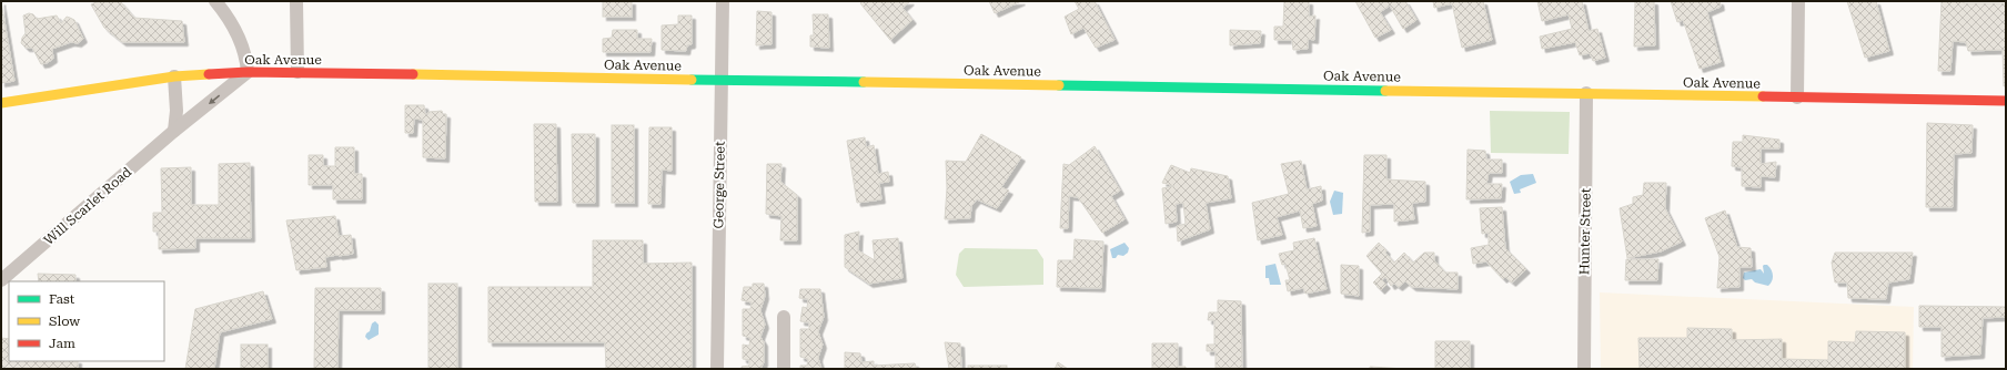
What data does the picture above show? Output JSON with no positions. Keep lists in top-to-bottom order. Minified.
{"streets":{"street":["Oak Avenue","George Street","Will Scarlet Road","Hunter Street"]},"crossings":[["Oak Avenue","George Street"],["Oak Avenue","Will Scarlet Road"],["Oak Avenue","Hunter Street"]],"legend":["Fast","Slow","Jam"]}
